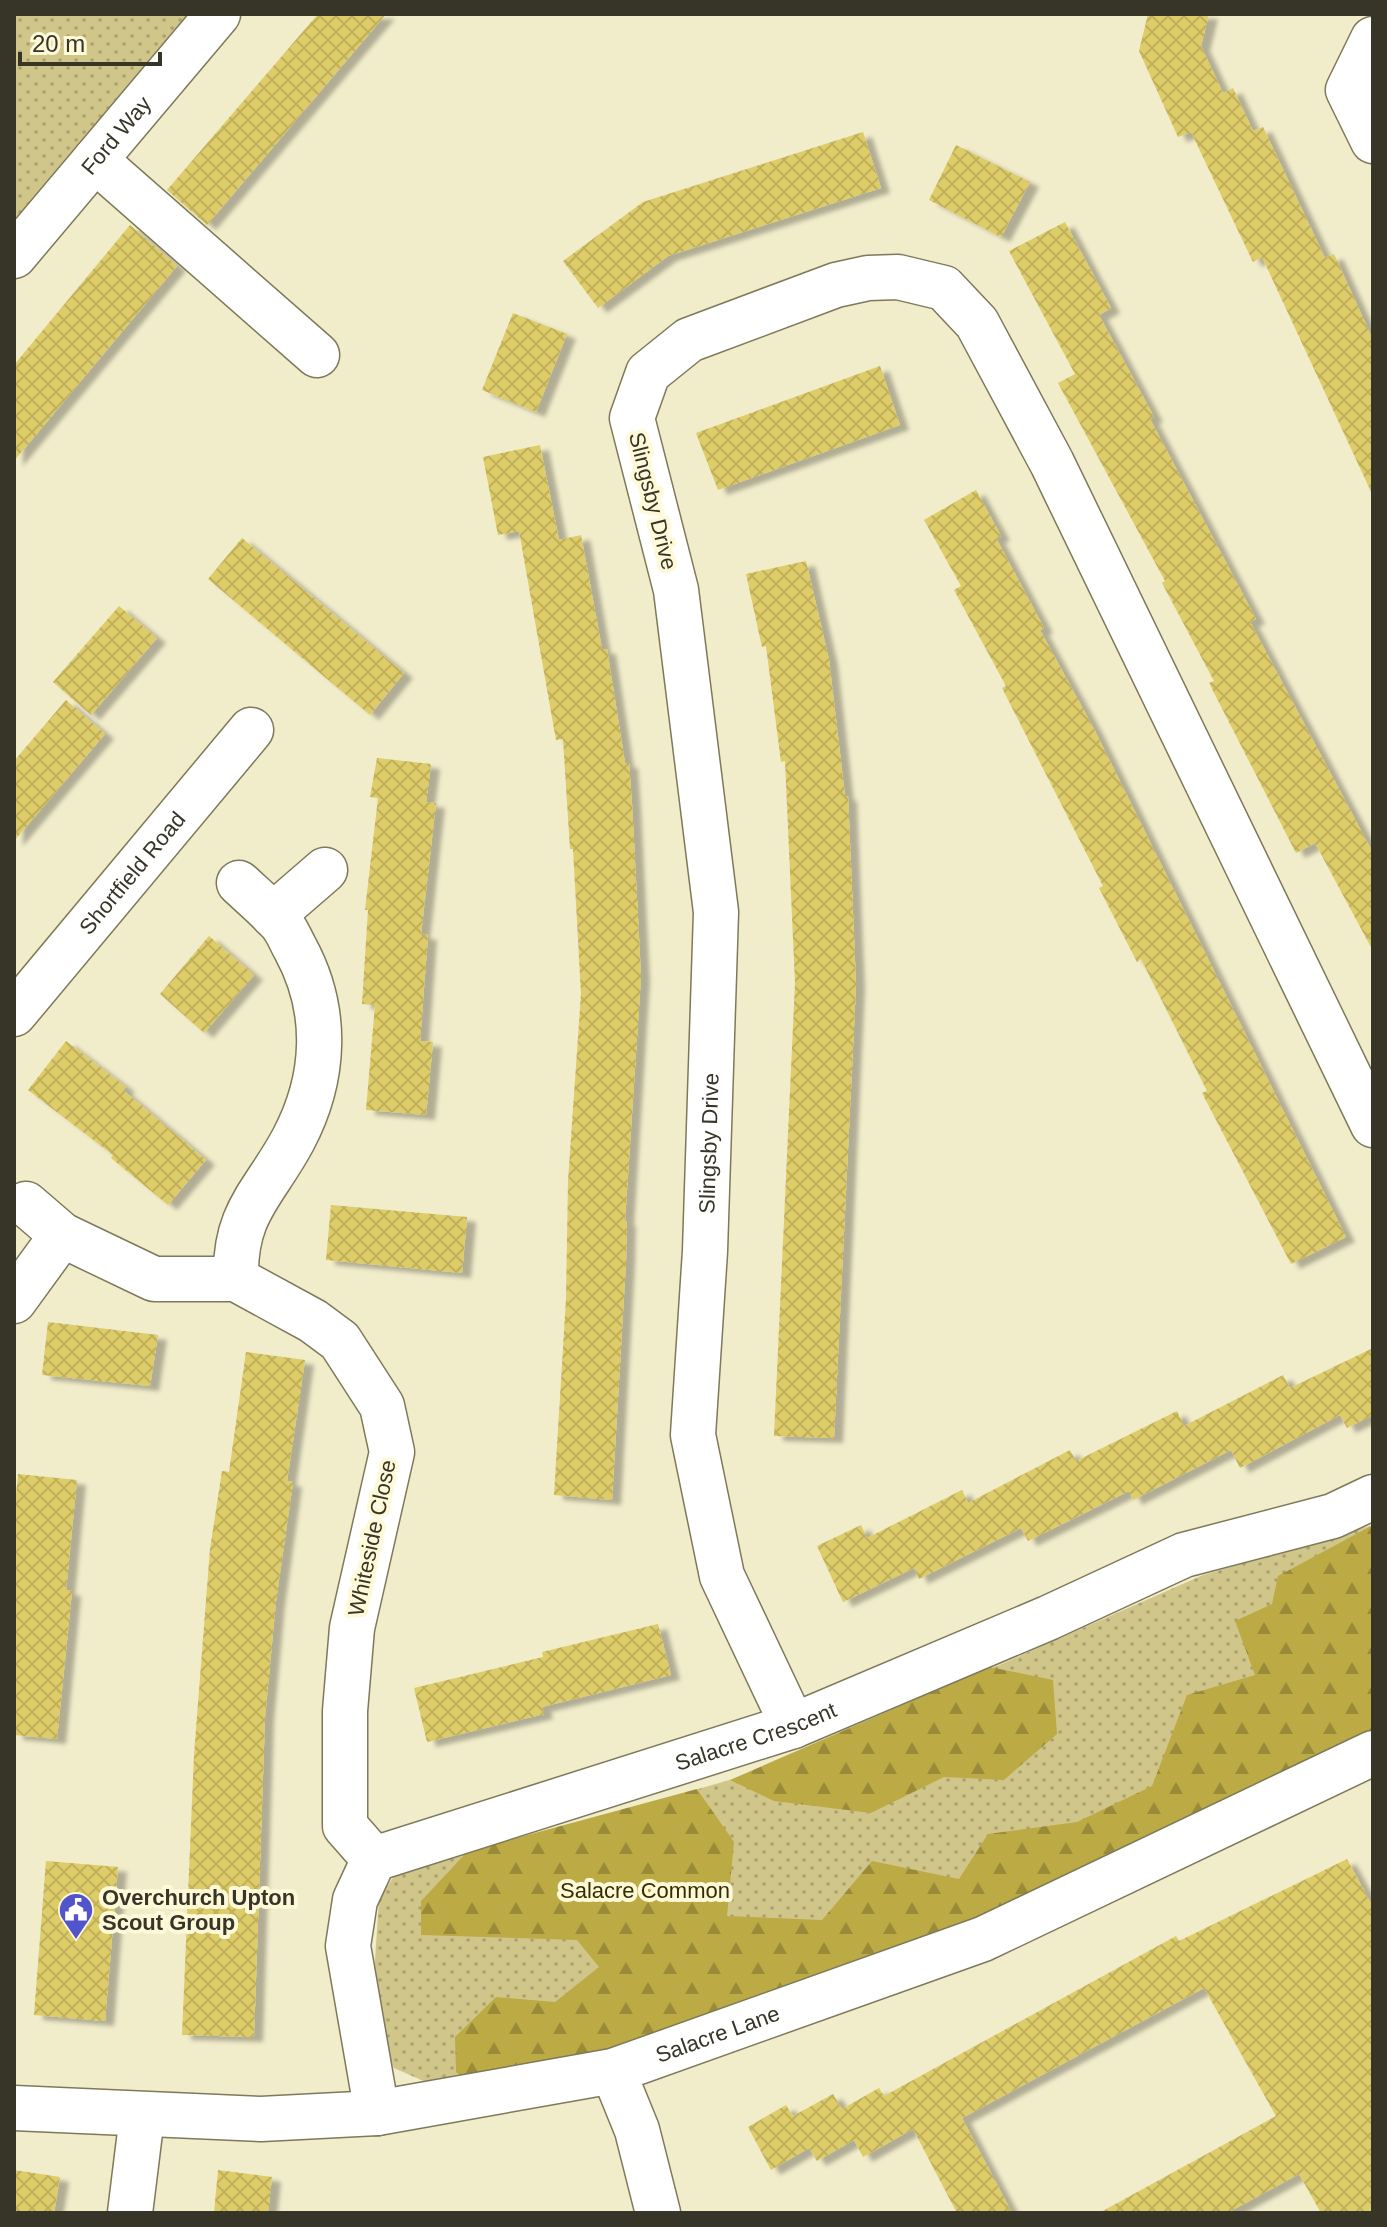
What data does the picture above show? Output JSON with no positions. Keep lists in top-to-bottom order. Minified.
{"streets":{"street":["Ford Way","Slingsby Drive","Shortfield Road","Whiteside Close","Salacre Crescent","Salacre Lane"]},"crossings":[["Slingsby Drive","Salacre Crescent"],["Whiteside Close","Salacre Crescent"]],"parks":["Salacre Common"],"places":{"public building":["Overchurch Upton Scout Group"]},"scale_bar":"20 m"}
